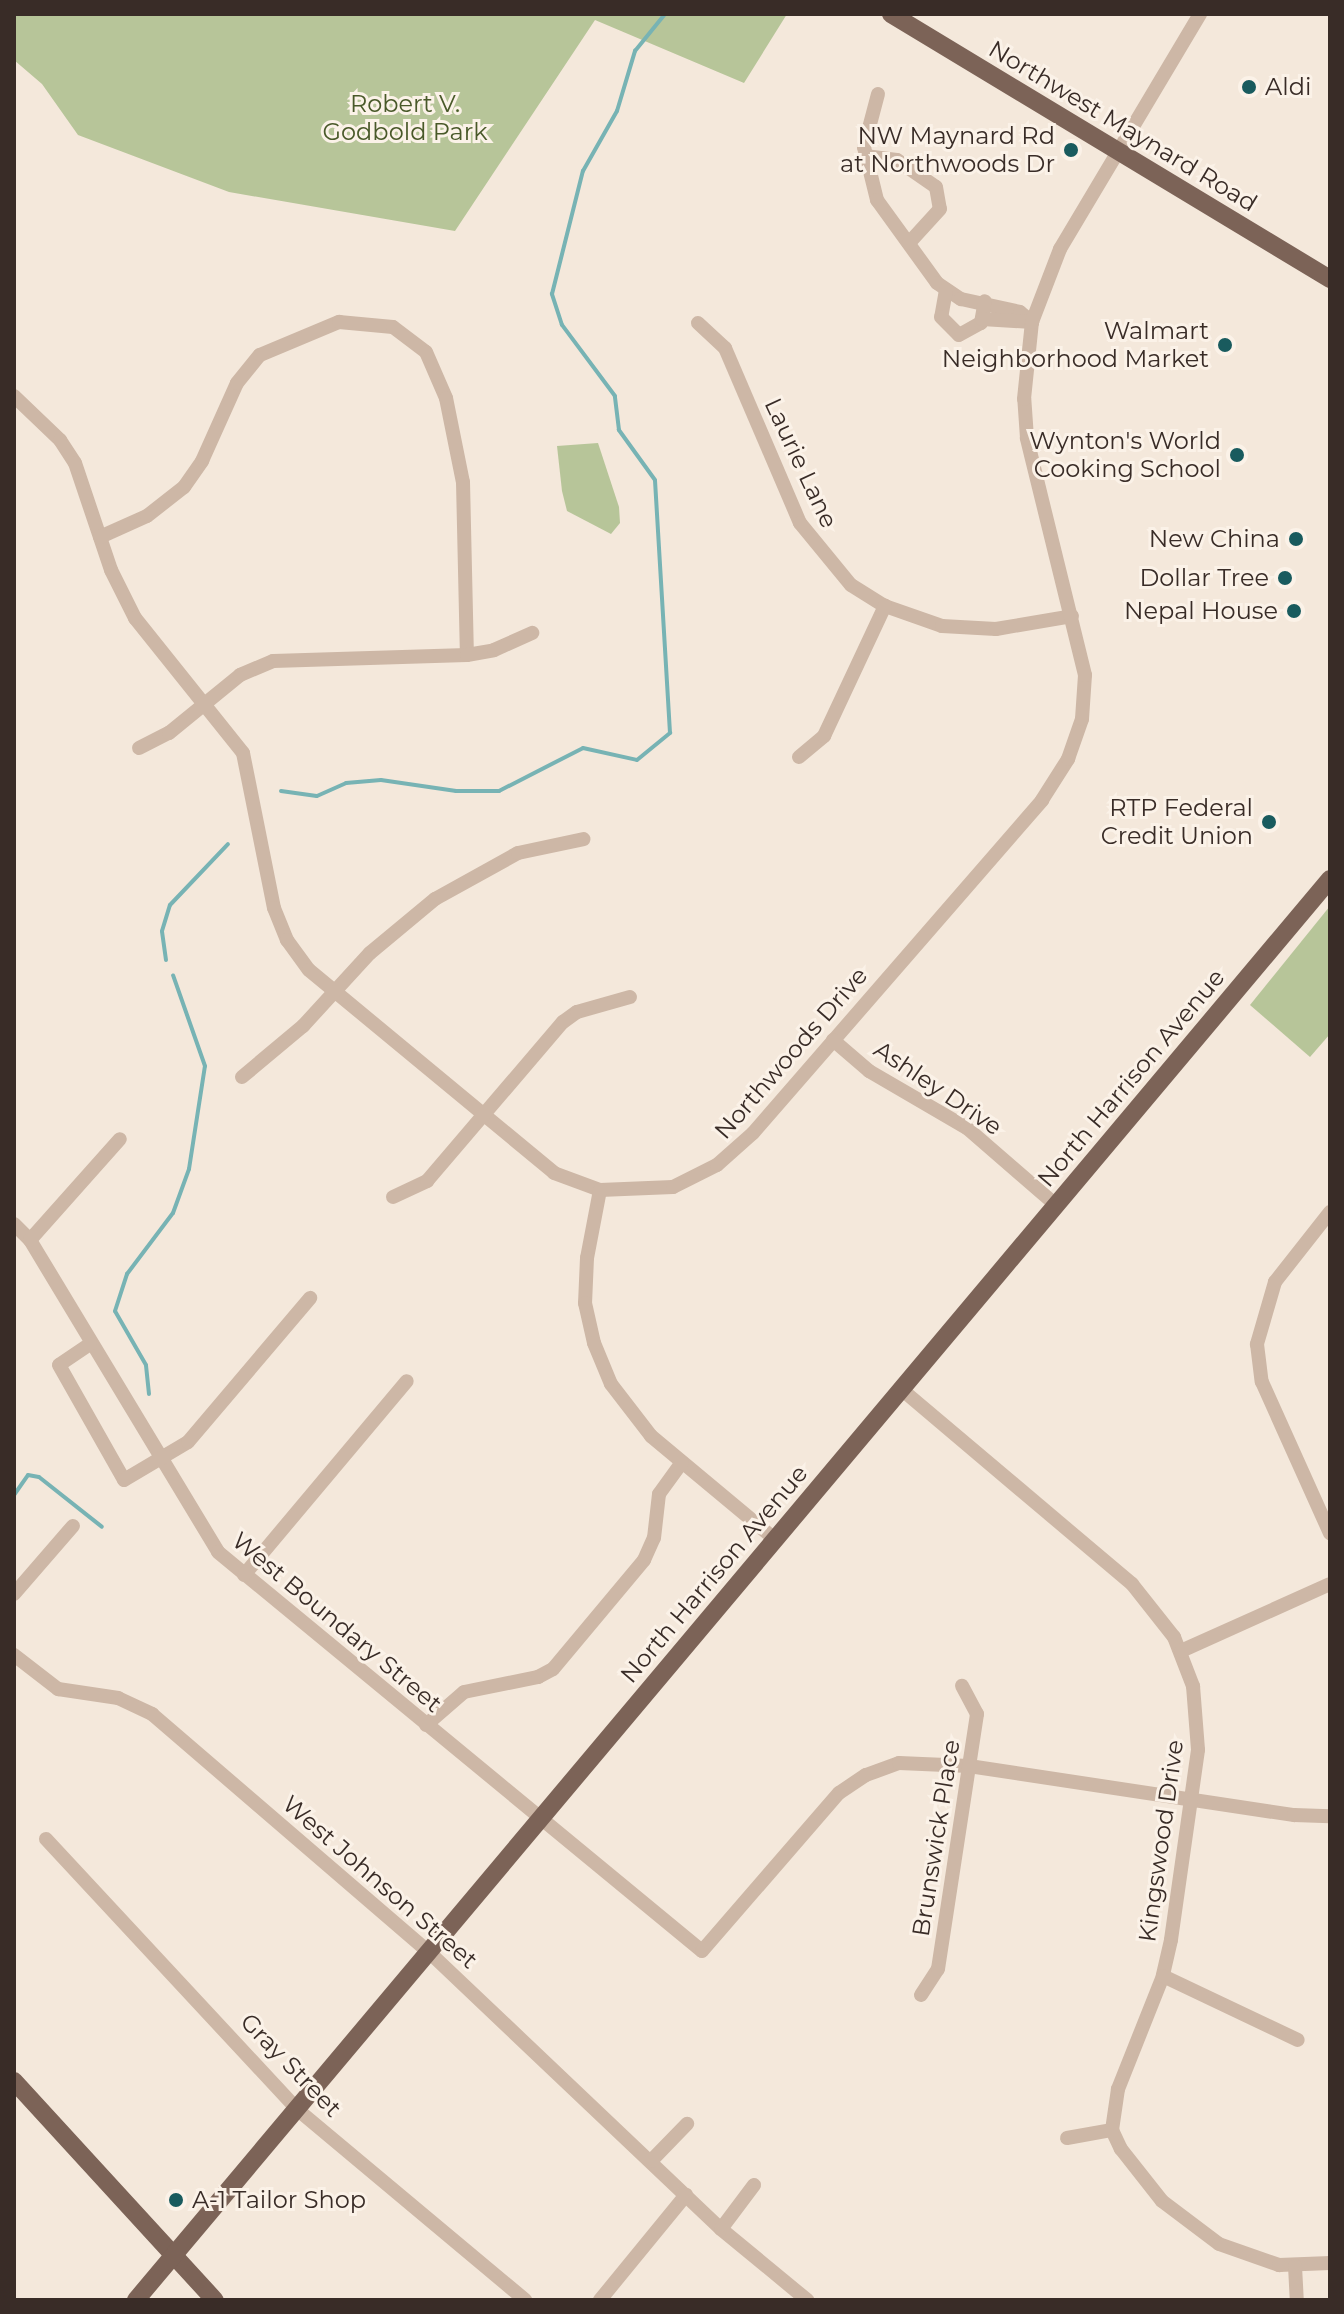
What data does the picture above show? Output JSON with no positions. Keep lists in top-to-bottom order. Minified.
{"streets":{"main road":["Northwest Maynard Road","North Harrison Avenue"],"street":["Laurie Lane","Northwoods Drive","Ashley Drive","West Boundary Street","Brunswick Place","Kingswood Drive","West Johnson Street","Gray Street"]},"crossings":[["Northwest Maynard Road","Northwoods Drive"],["Laurie Lane","Northwoods Drive"],["Northwoods Drive","Ashley Drive"],["North Harrison Avenue","Ashley Drive"],["North Harrison Avenue","West Boundary Street"],["North Harrison Avenue","Kingswood Drive"],["North Harrison Avenue","West Johnson Street"],["North Harrison Avenue","Gray Street"],["West Boundary Street","Brunswick Place"]],"parks":["Robert V. Godbold Park"],"places":["Aldi","NW Maynard Rd at Northwoods Dr","Walmart Neighborhood Market","Wynton's World Cooking School","New China","Dollar Tree","Nepal House","RTP Federal Credit Union","A-1 Tailor Shop"]}
